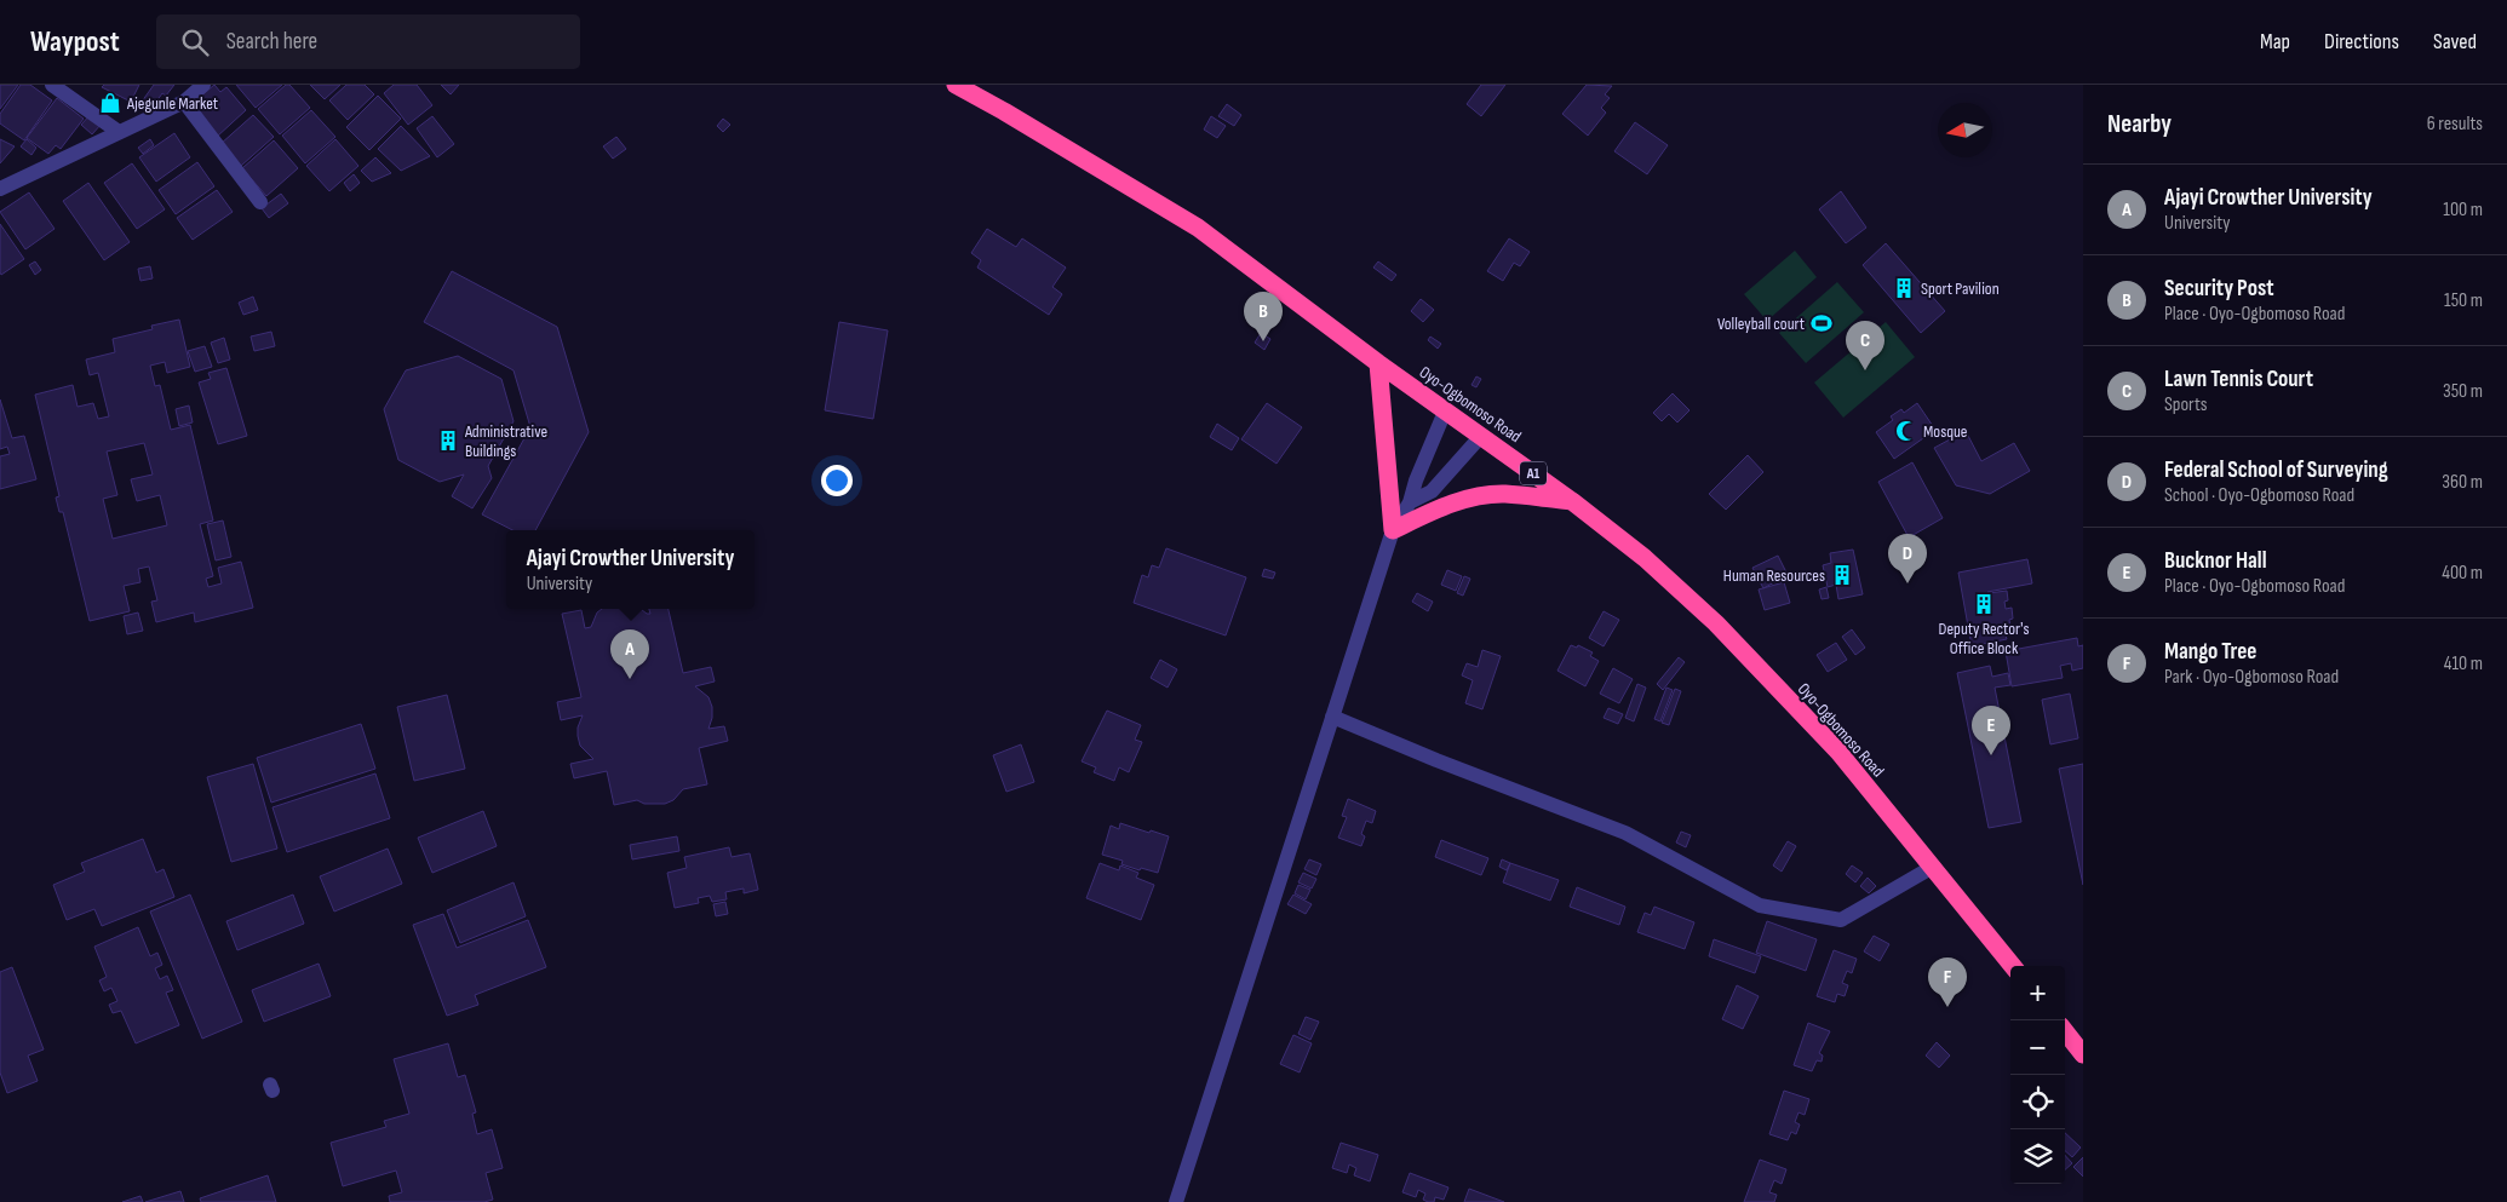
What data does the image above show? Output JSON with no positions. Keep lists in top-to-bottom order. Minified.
{"streets":{"highway":["Oyo-Ogbomoso Road","A1"]},"places":{"shop":["Ajegunle Market"],"building":["Sport Pavilion","Administrative Buildings","Human Resources","Deputy Rector's Office Block"],"sports":["Volleyball court"],"mosque":["Mosque"]},"north":"left","page":{"header":"Waypost","search":"Search here","nav":["Map","Directions","Saved"],"heading":["Nearby","6 results"],"list":[{"mark":"A","name":"Ajayi Crowther University","note":"University","value":"100 m"},{"mark":"B","name":"Security Post","note":"Place · Oyo-Ogbomoso Road","value":"150 m"},{"mark":"C","name":"Lawn Tennis Court","note":"Sports","value":"350 m"},{"mark":"D","name":"Federal School of Surveying","note":"School · Oyo-Ogbomoso Road","value":"360 m"},{"mark":"E","name":"Bucknor Hall","note":"Place · Oyo-Ogbomoso Road","value":"400 m"},{"mark":"F","name":"Mango Tree","note":"Park · Oyo-Ogbomoso Road","value":"410 m"}],"pins":["B","C","D","A","E","F"],"popup":["Ajayi Crowther University","University"],"map_buttons":["+","−"]}}
